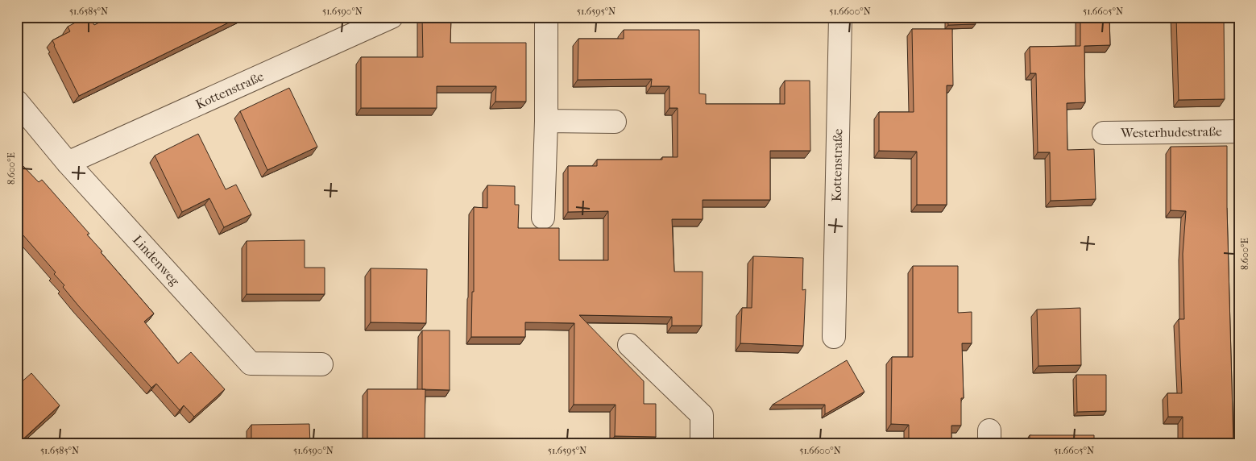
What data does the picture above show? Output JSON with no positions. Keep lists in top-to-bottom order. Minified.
{"streets":{"street":["Kottenstraße","Westerhudestraße","Lindenweg"]},"crossings":[["Kottenstraße","Lindenweg"]],"coordinates":["51.6585°N","51.6590°N","51.6595°N","51.6600°N","51.6605°N","8.600°E"]}
